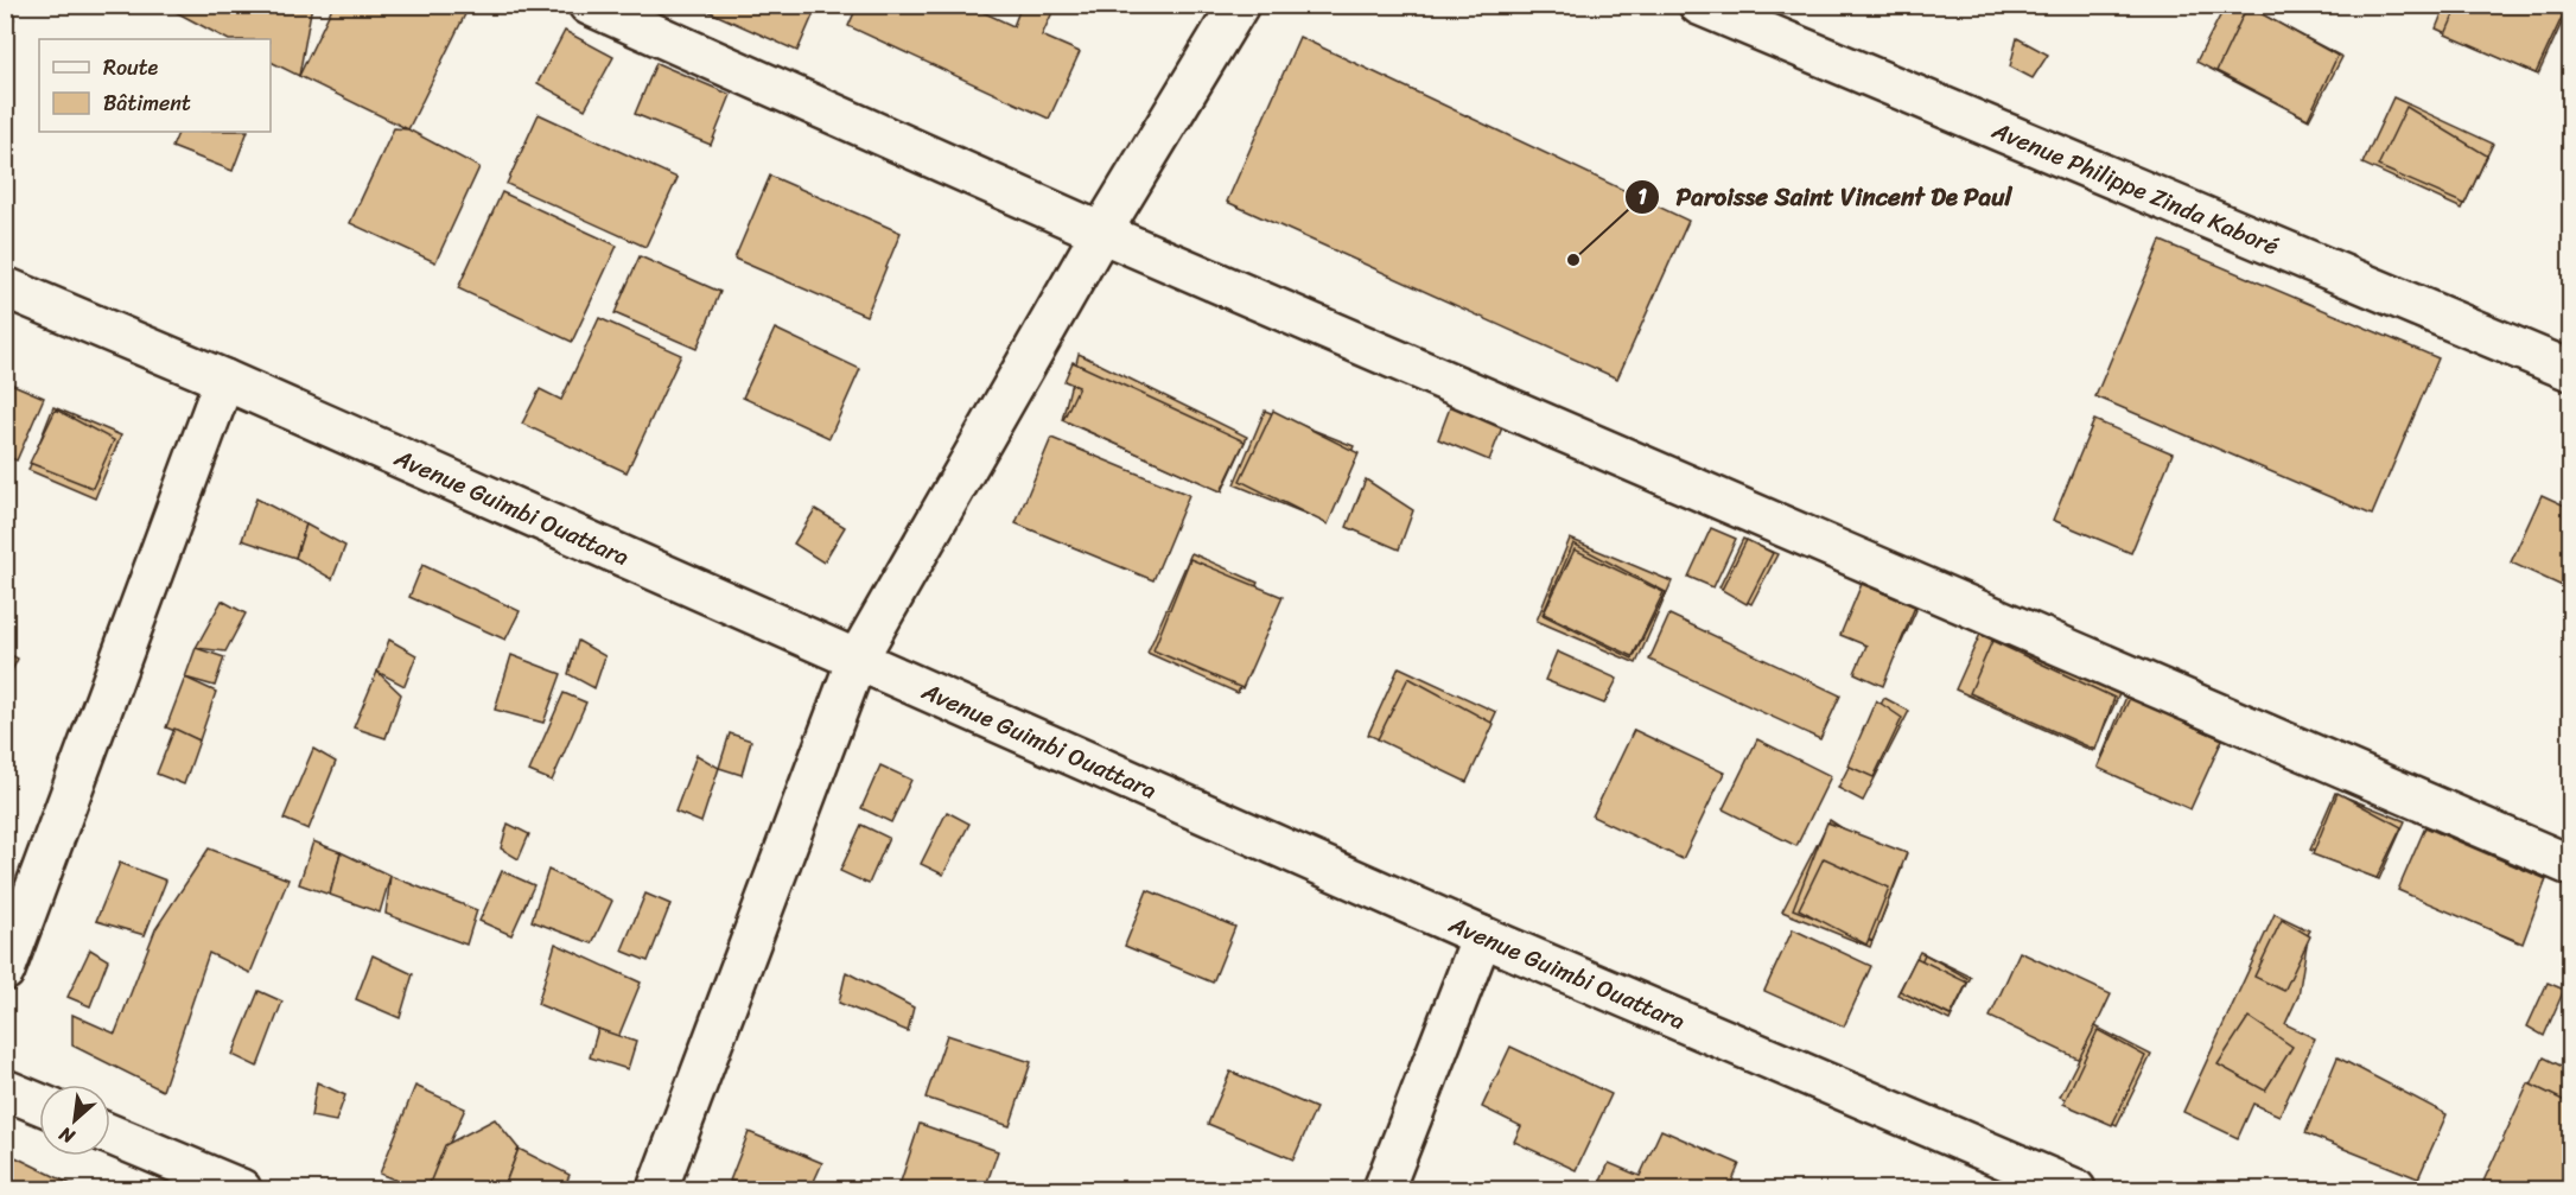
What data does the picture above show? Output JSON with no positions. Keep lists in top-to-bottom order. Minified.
{"streets":{"street":["Avenue Philippe Zinda Kaboré","Avenue Guimbi Ouattara"]},"places":["Paroisse Saint Vincent De Paul"],"legend":["Route","Bâtiment"],"north":"bottom left"}
